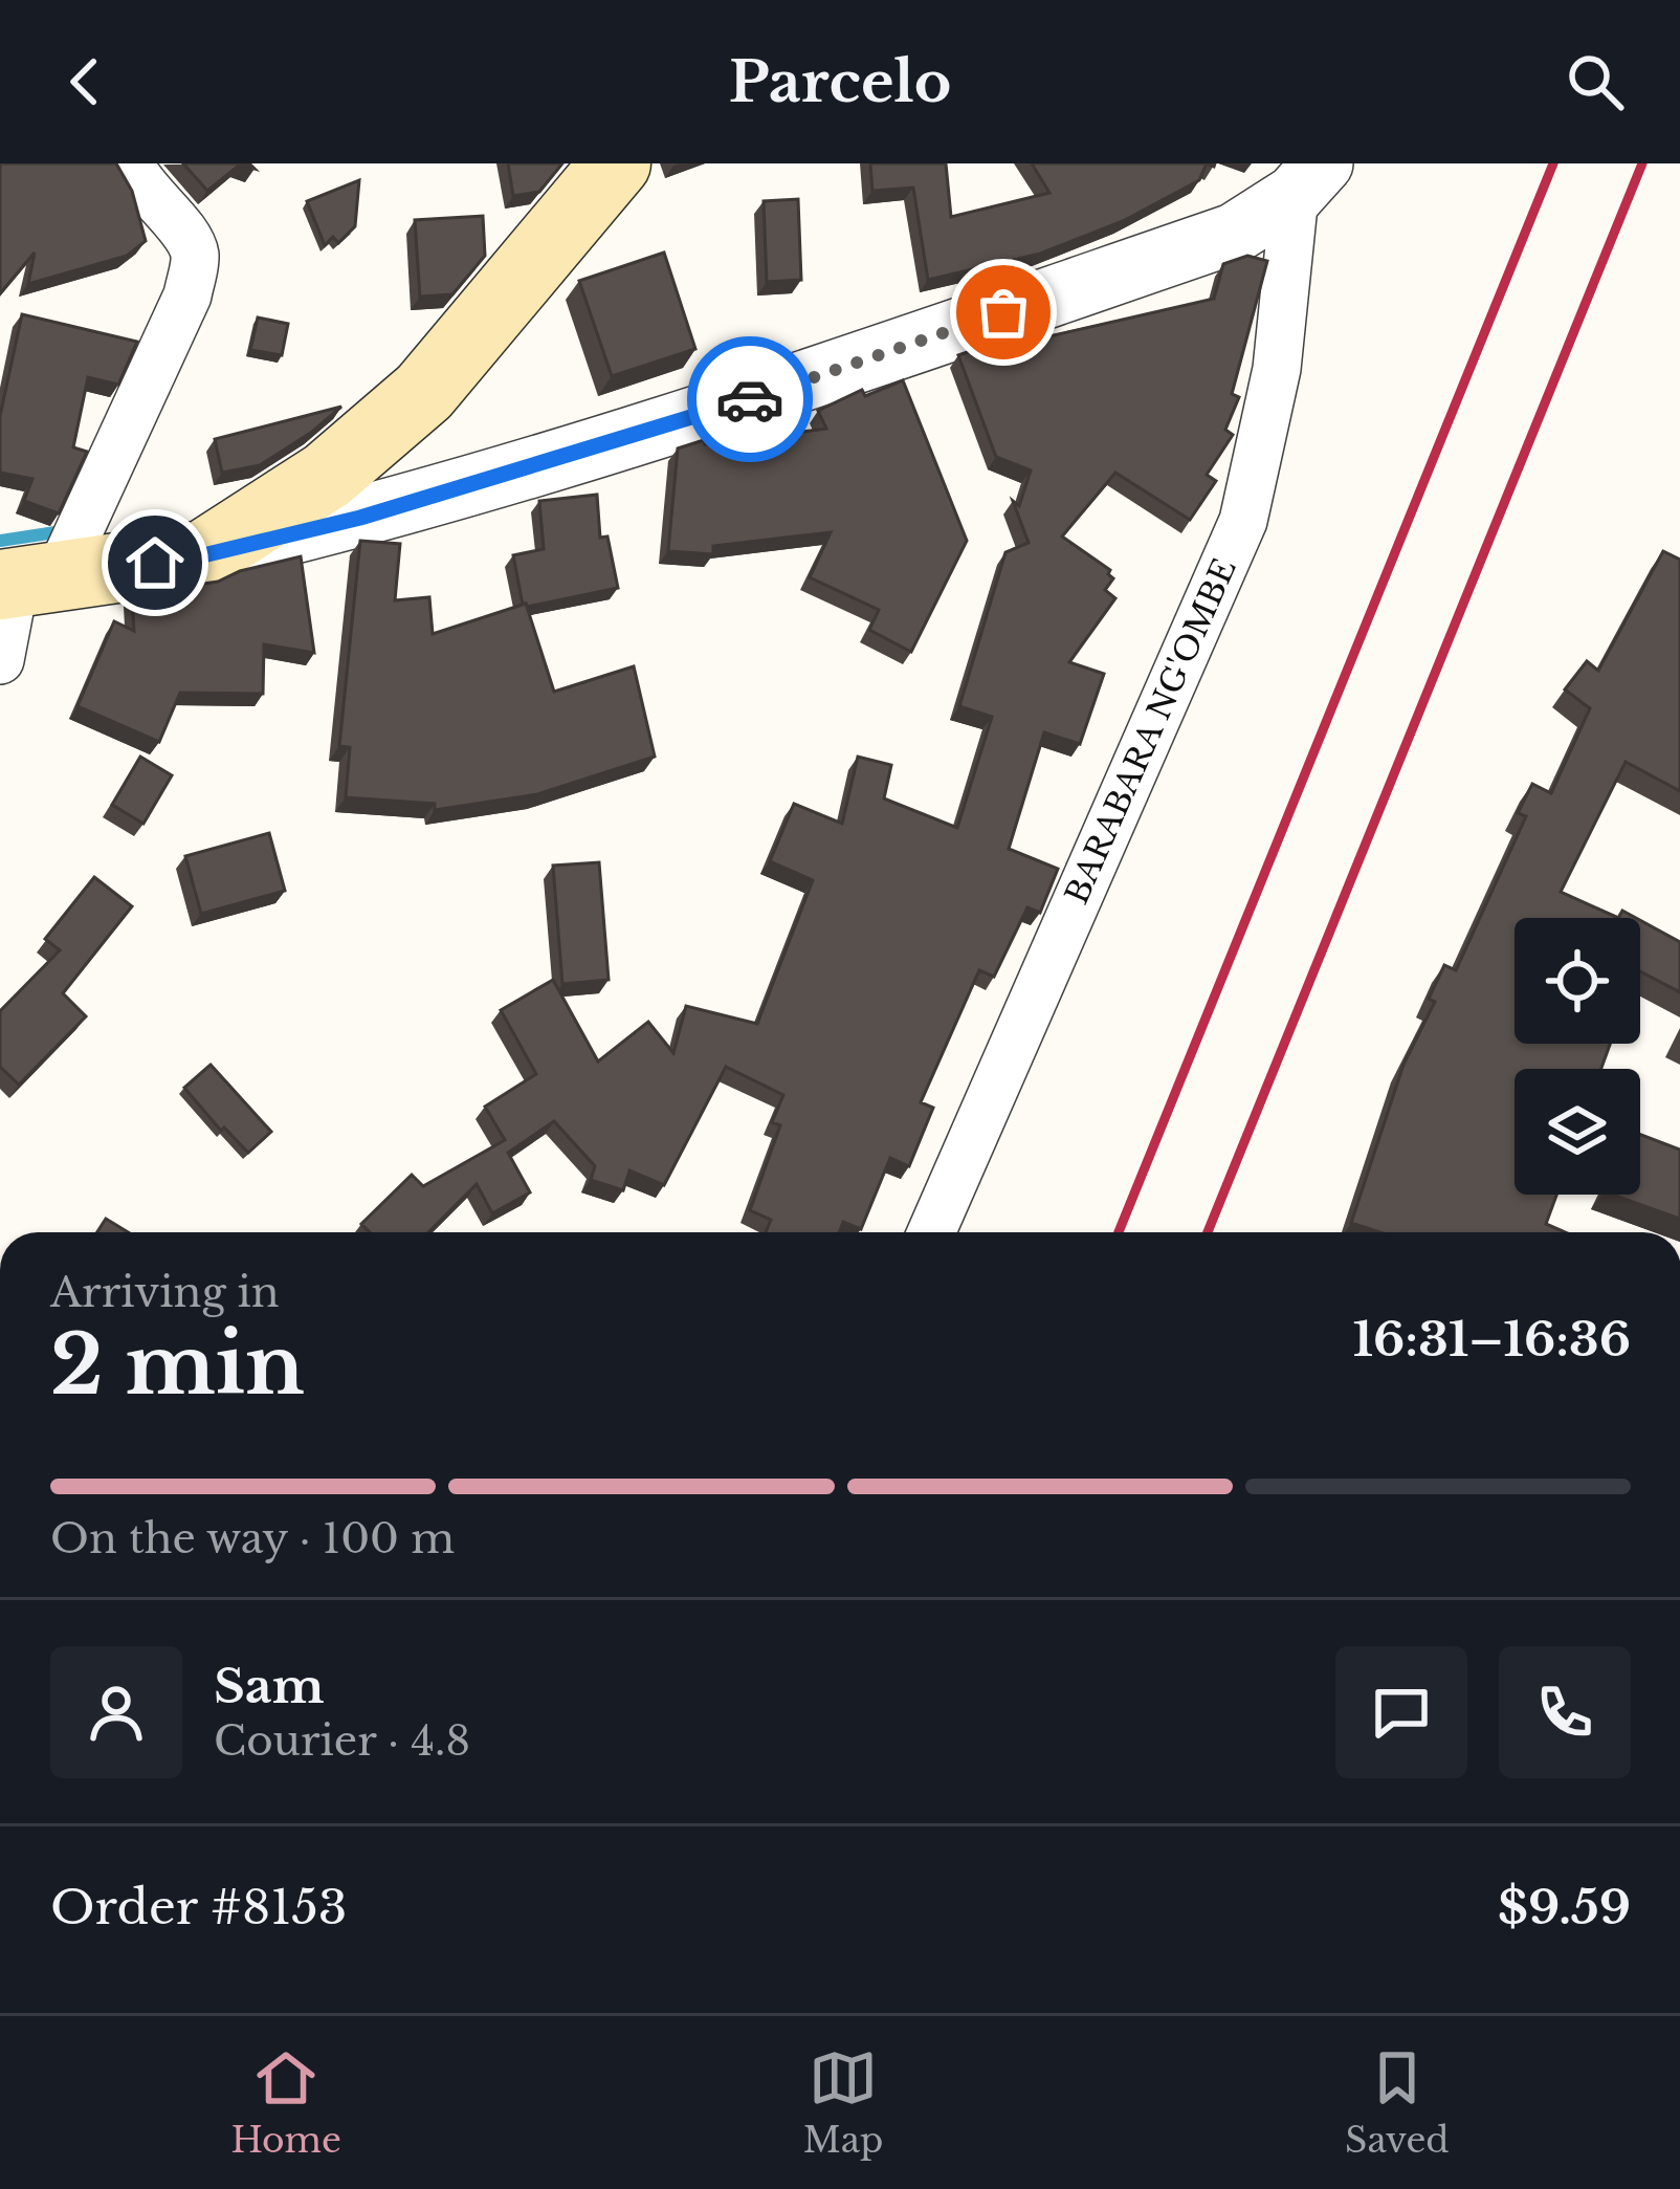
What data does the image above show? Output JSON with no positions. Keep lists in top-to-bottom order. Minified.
{"streets":{"street":["BARABARA NG'OMBE"]},"page":{"header":"Parcelo","heading":["2 min","Arriving in","16:31–16:36"],"panel":["Sam","Courier · 4.8","Order #8153","$9.59"],"bar":"On the way · 100 m","tabs":["Home","Map","Saved"]}}
